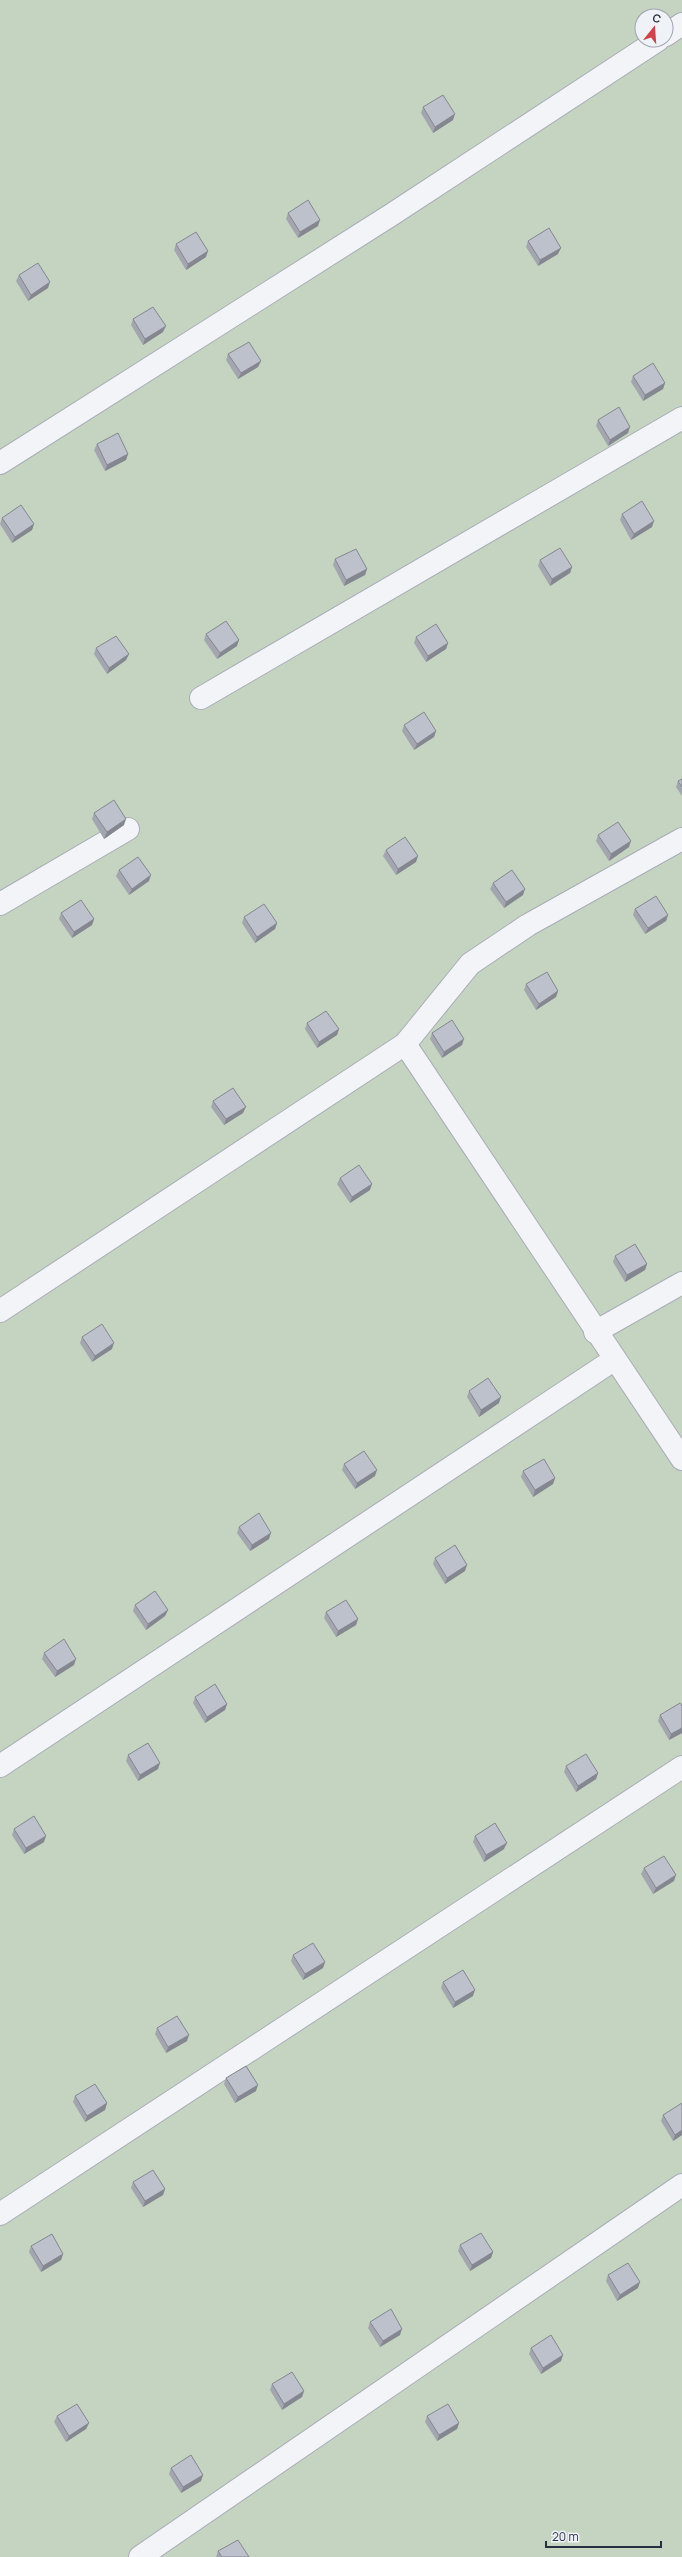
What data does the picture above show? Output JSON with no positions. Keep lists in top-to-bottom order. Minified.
{"scale_bar":"20 m","north":"top"}
